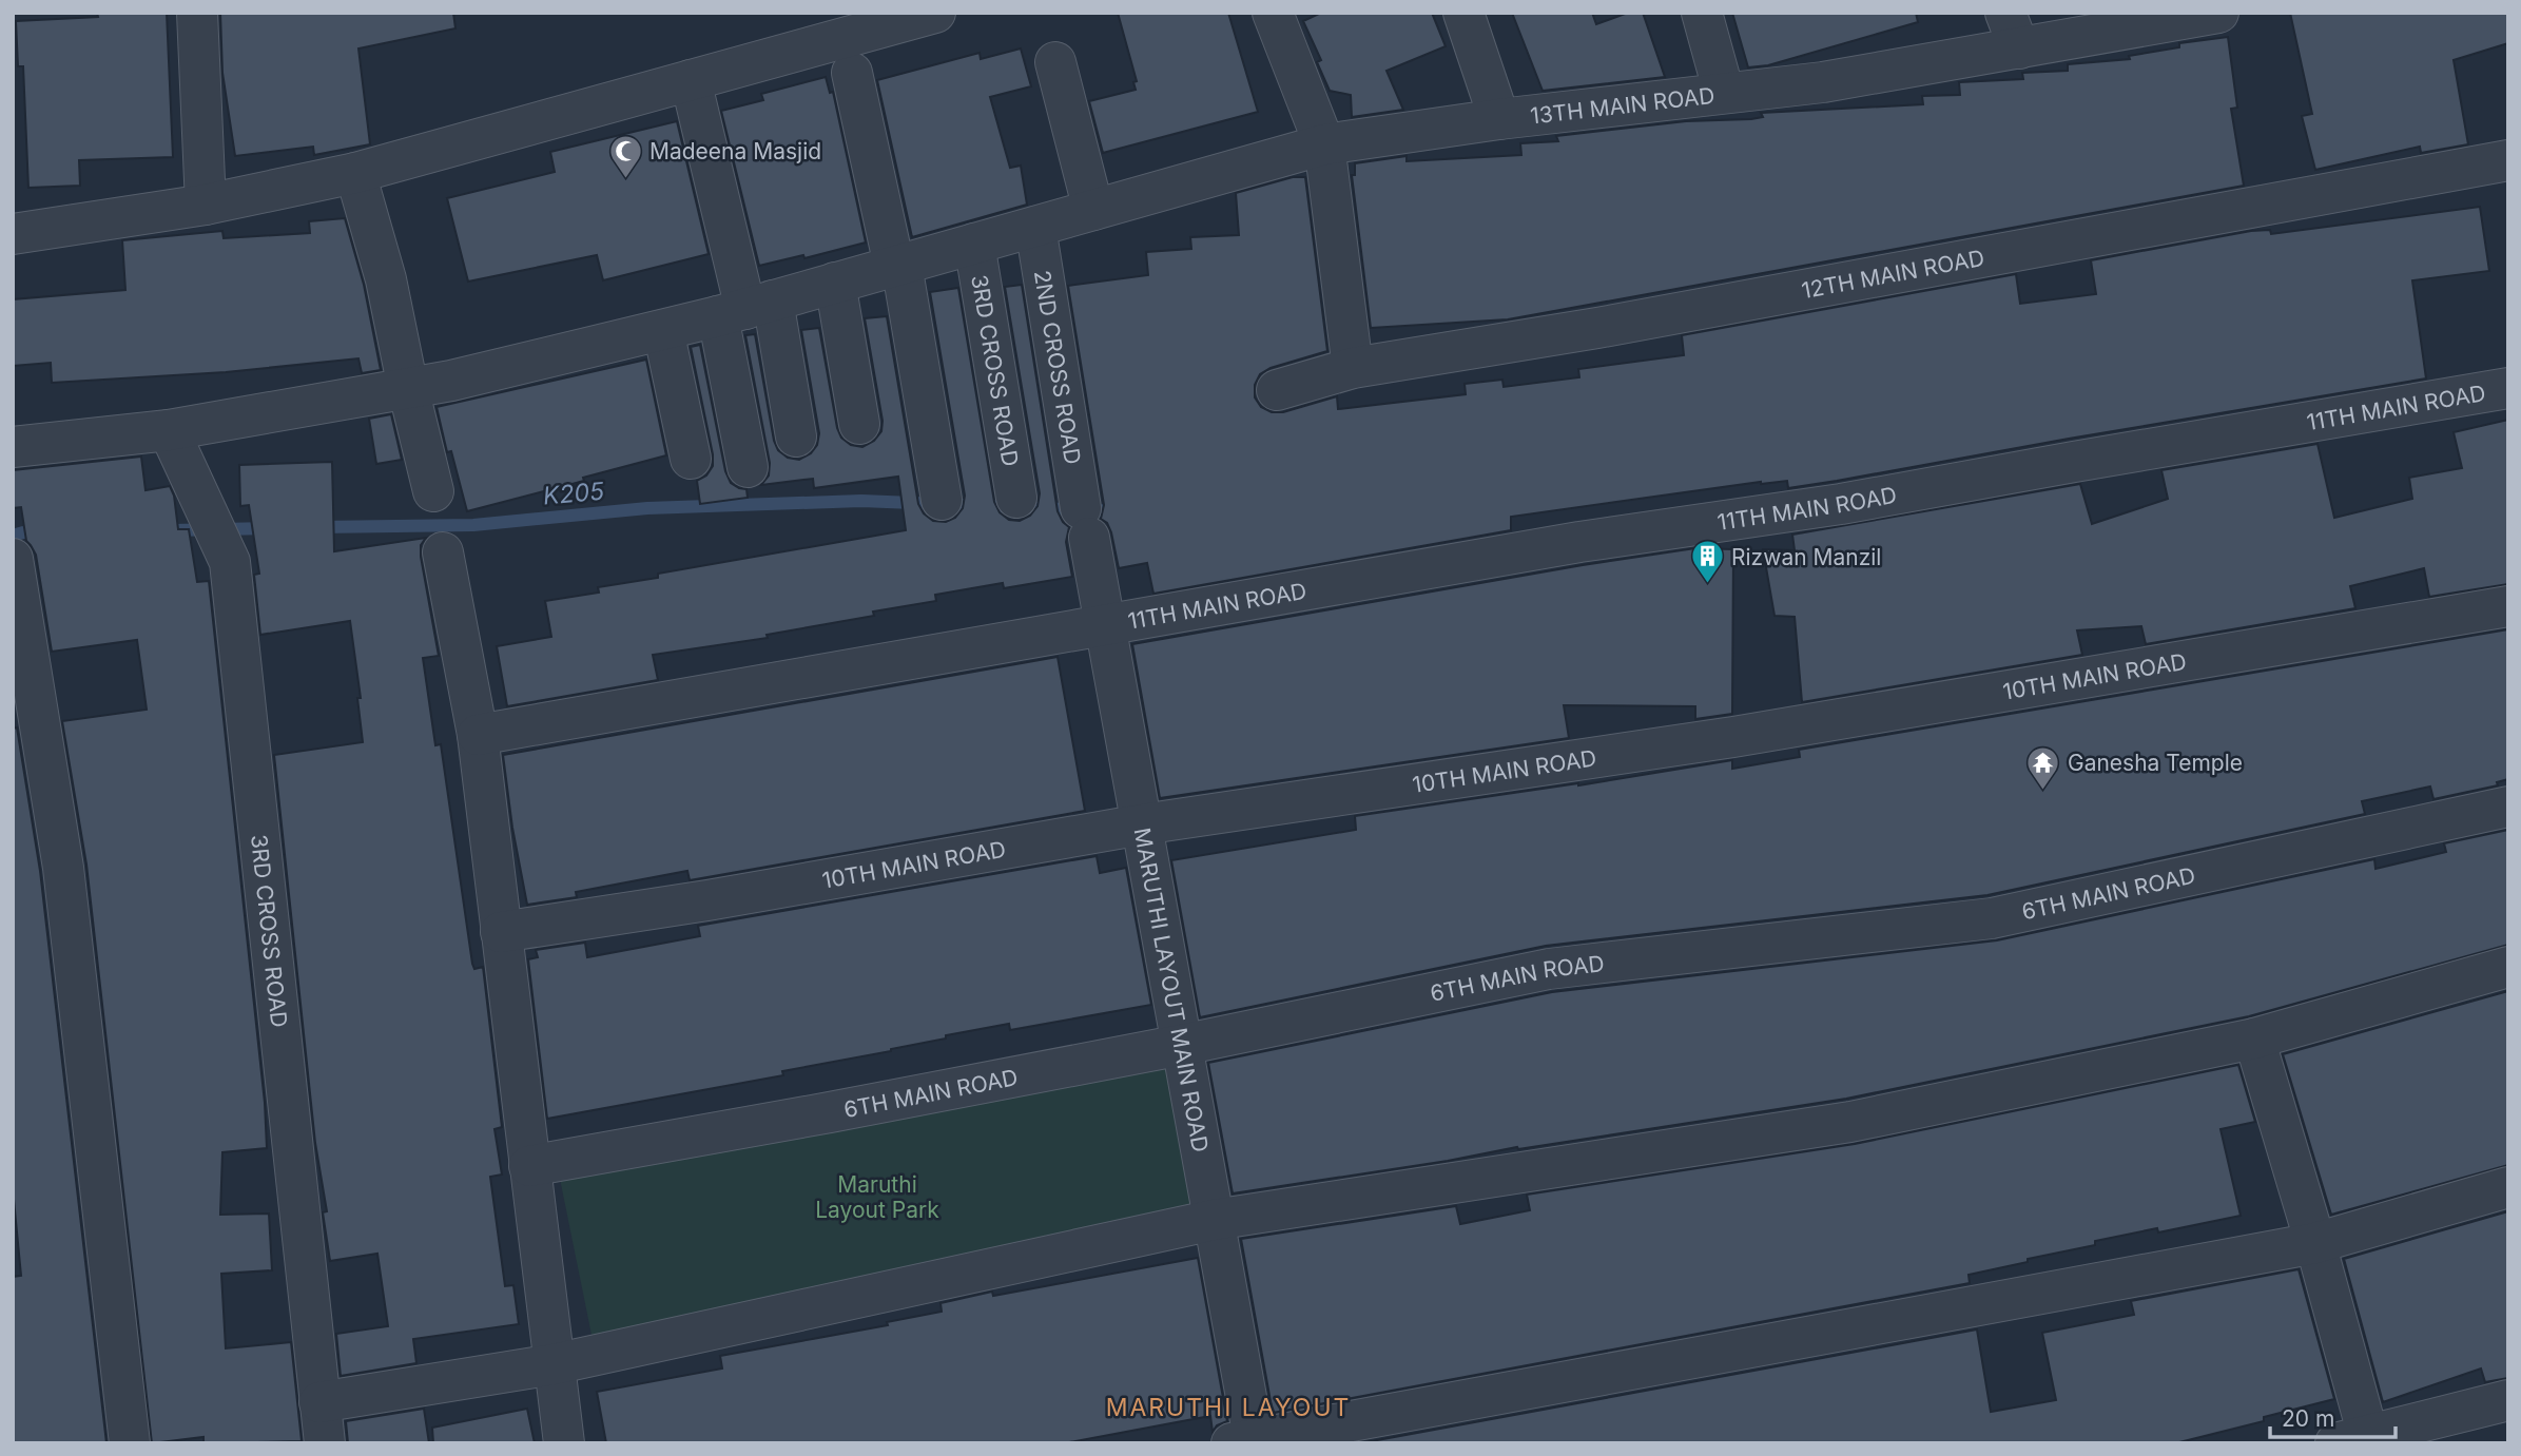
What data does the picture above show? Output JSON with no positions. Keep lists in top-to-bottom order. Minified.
{"streets":{"street":["13TH MAIN ROAD","12TH MAIN ROAD","2ND CROSS ROAD","3RD CROSS ROAD","11TH MAIN ROAD","10TH MAIN ROAD","6TH MAIN ROAD","MARUTHI LAYOUT MAIN ROAD"]},"crossings":[["13TH MAIN ROAD","2ND CROSS ROAD"],["13TH MAIN ROAD","3RD CROSS ROAD"],["2ND CROSS ROAD","MARUTHI LAYOUT MAIN ROAD"],["11TH MAIN ROAD","MARUTHI LAYOUT MAIN ROAD"],["10TH MAIN ROAD","MARUTHI LAYOUT MAIN ROAD"],["6TH MAIN ROAD","MARUTHI LAYOUT MAIN ROAD"]],"districts":["MARUTHI LAYOUT"],"water":["K205"],"parks":["Maruthi Layout Park"],"places":{"mosque":["Madeena Masjid"],"building":["Rizwan Manzil"],"temple":["Ganesha Temple"]},"scale_bar":"20 m"}
